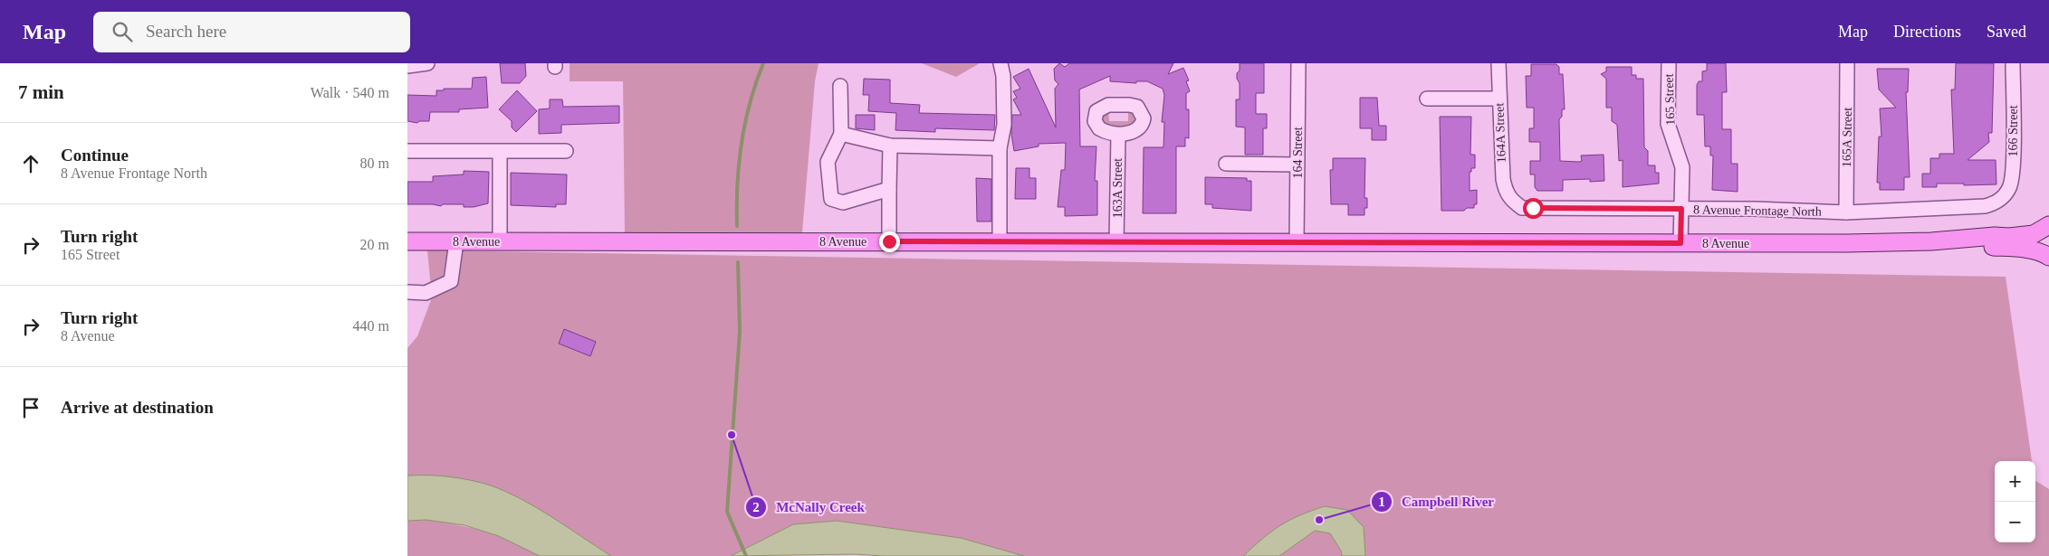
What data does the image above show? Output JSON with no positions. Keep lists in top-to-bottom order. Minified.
{"streets":{"main road":["8 Avenue"],"street":["165 Street","166 Street","164A Street","165A Street","164 Street","163A Street","8 Avenue Frontage North"]},"crossings":[["165 Street","8 Avenue Frontage North"],["165 Street","8 Avenue"],["166 Street","8 Avenue Frontage North"],["164A Street","8 Avenue Frontage North"],["165A Street","8 Avenue Frontage North"],["164 Street","8 Avenue"],["163A Street","8 Avenue"]],"places":["McNally Creek","Campbell River"],"page":{"header":"Map","search":"Search here","nav":["Map","Directions","Saved"],"heading":["7 min","Walk · 540 m"],"list":[["Continue","8 Avenue Frontage North","80 m"],["Turn right","165 Street","20 m"],["Turn right","8 Avenue","440 m"],"Arrive at destination"],"map_buttons":["+","−"]}}
